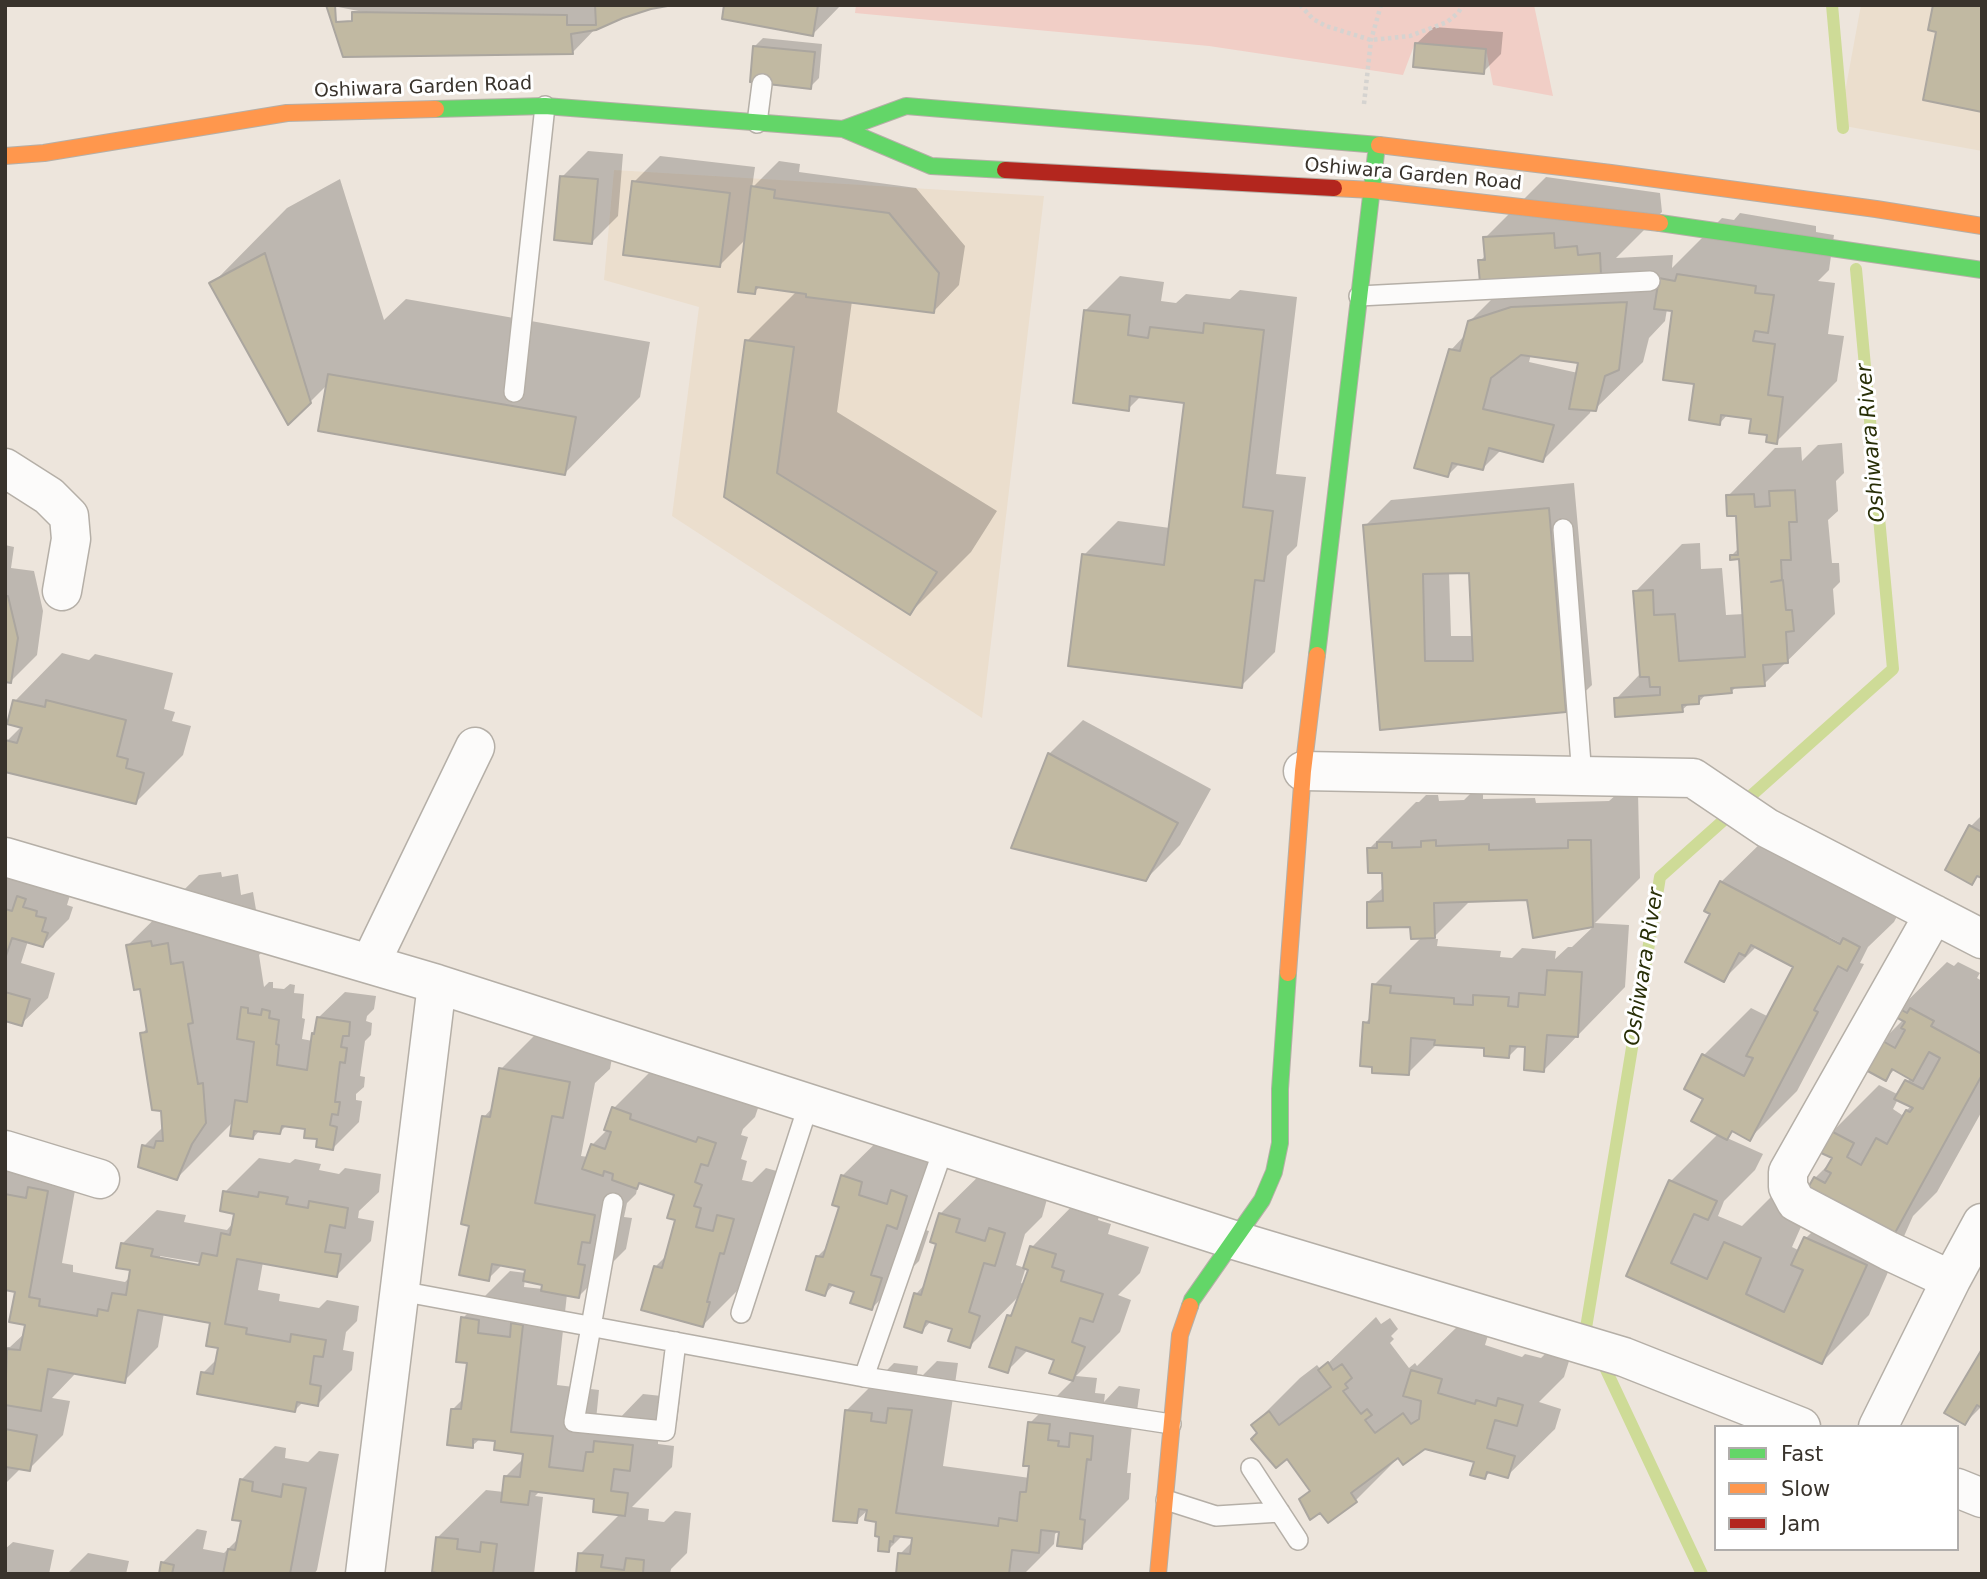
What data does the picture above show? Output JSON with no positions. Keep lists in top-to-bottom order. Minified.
{"streets":{"street":["Oshiwara Garden Road"]},"water":["Oshiwara River"],"legend":["Fast","Slow","Jam"]}
